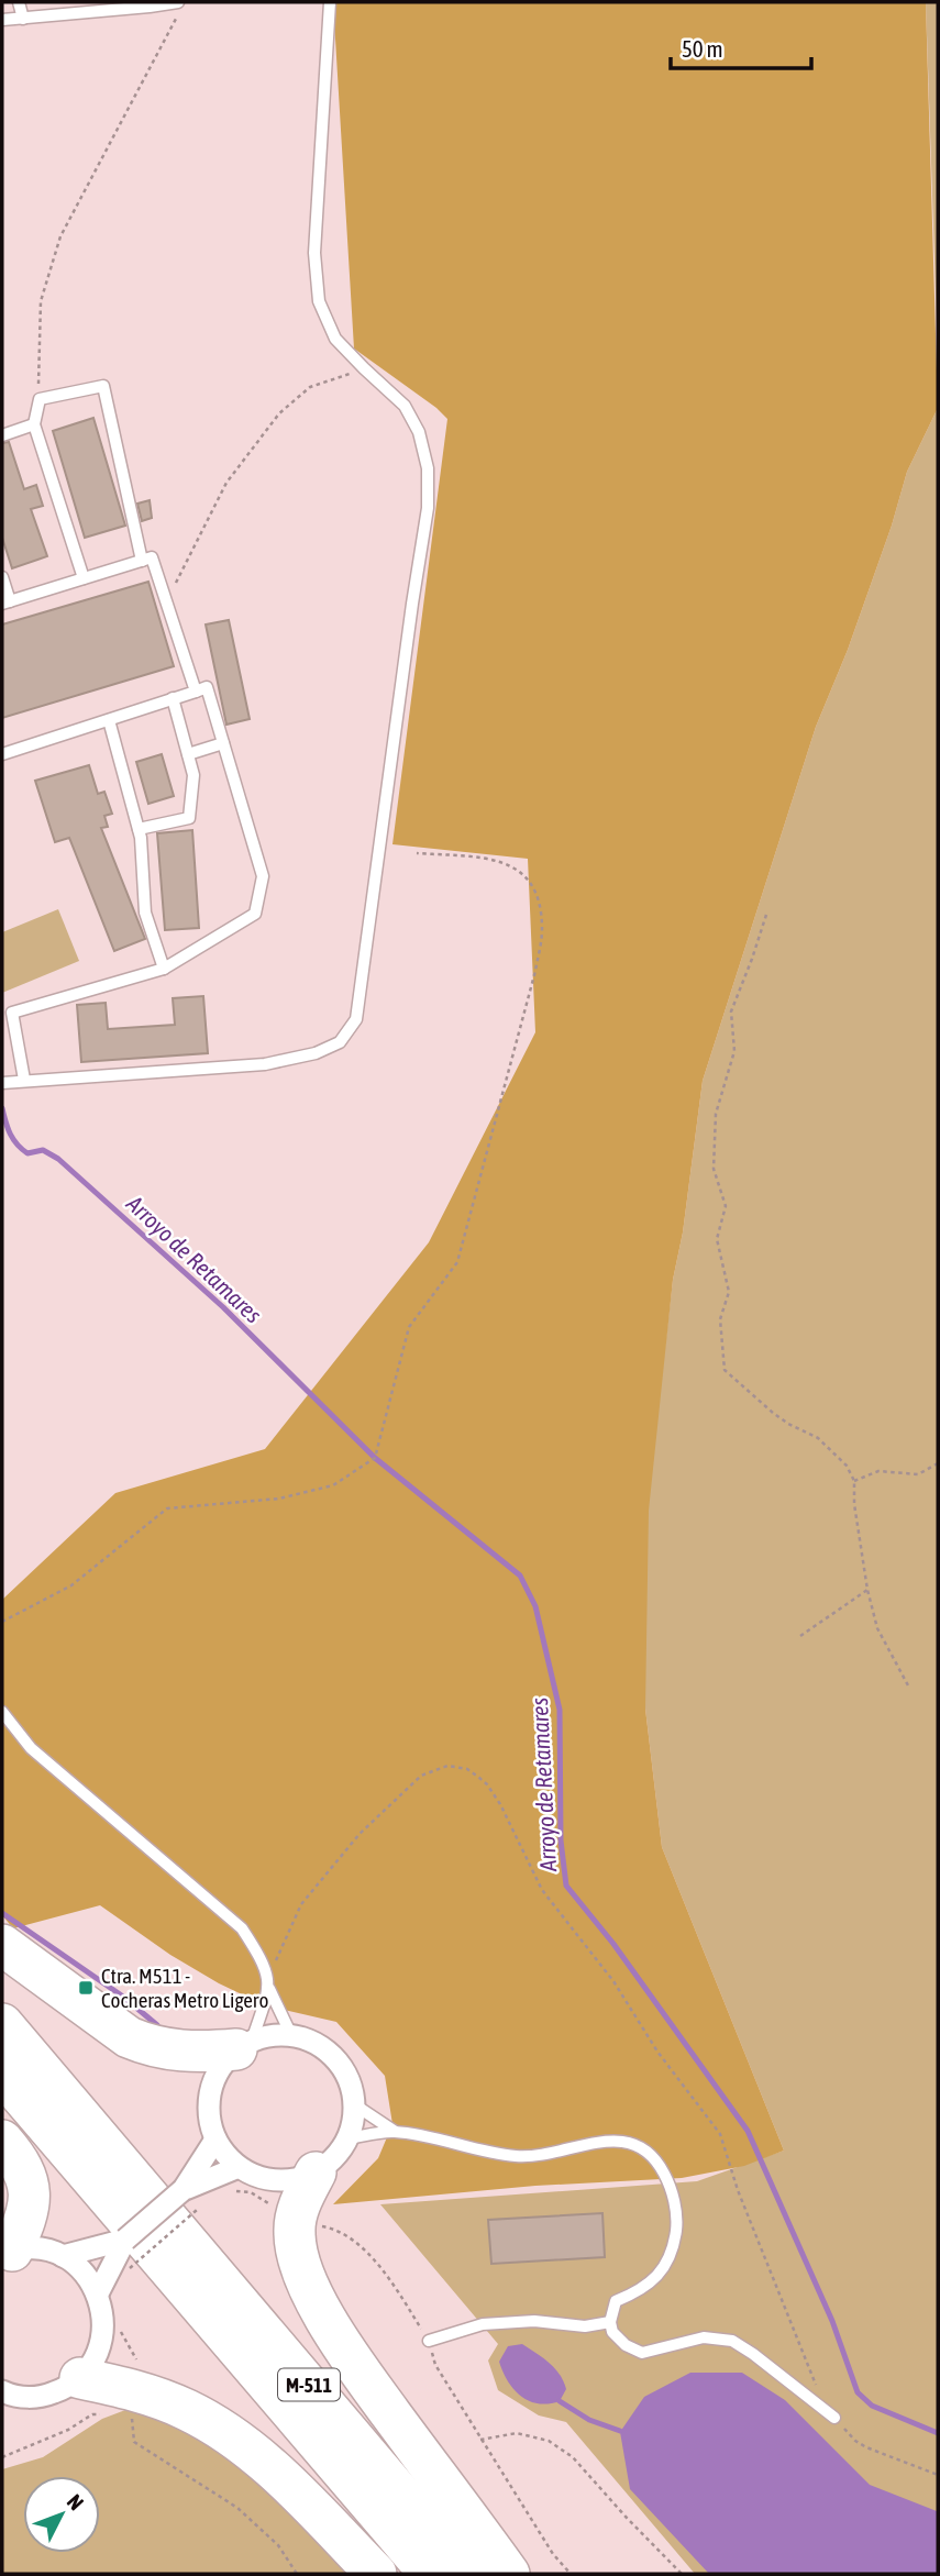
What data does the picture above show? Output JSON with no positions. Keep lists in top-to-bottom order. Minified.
{"streets":{"highway":["M-511"]},"water":["Arroyo de Retamares"],"places":{"transit":["Ctra. M511 - Cocheras Metro Ligero"]},"scale_bar":"50 m","north":"top right"}
